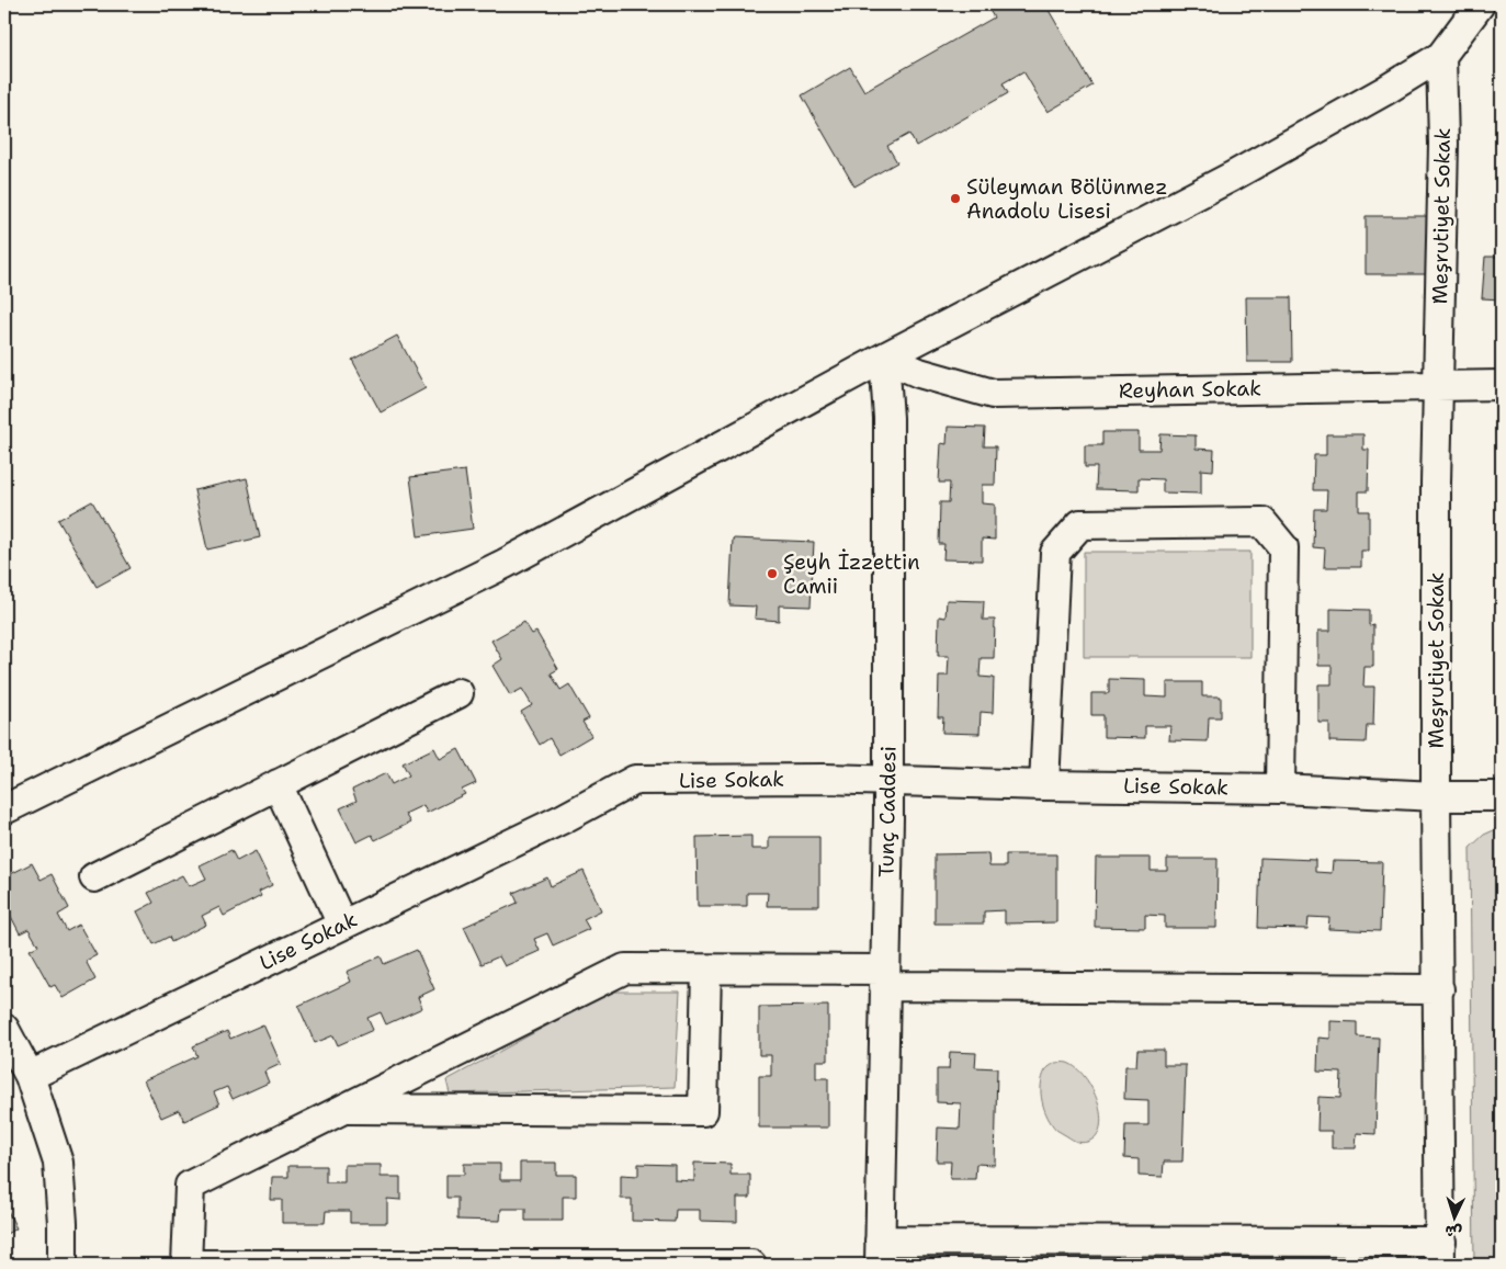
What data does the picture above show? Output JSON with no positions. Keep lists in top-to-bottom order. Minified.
{"streets":{"street":["Meşrutiyet Sokak","Reyhan Sokak","Lise Sokak","Tunç Caddesi"]},"crossings":[["Meşrutiyet Sokak","Reyhan Sokak"],["Meşrutiyet Sokak","Lise Sokak"],["Reyhan Sokak","Tunç Caddesi"],["Lise Sokak","Tunç Caddesi"]],"places":["Süleyman Bölünmez Anadolu Lisesi","Şeyh İzzettin Camii"],"north":"bottom"}
